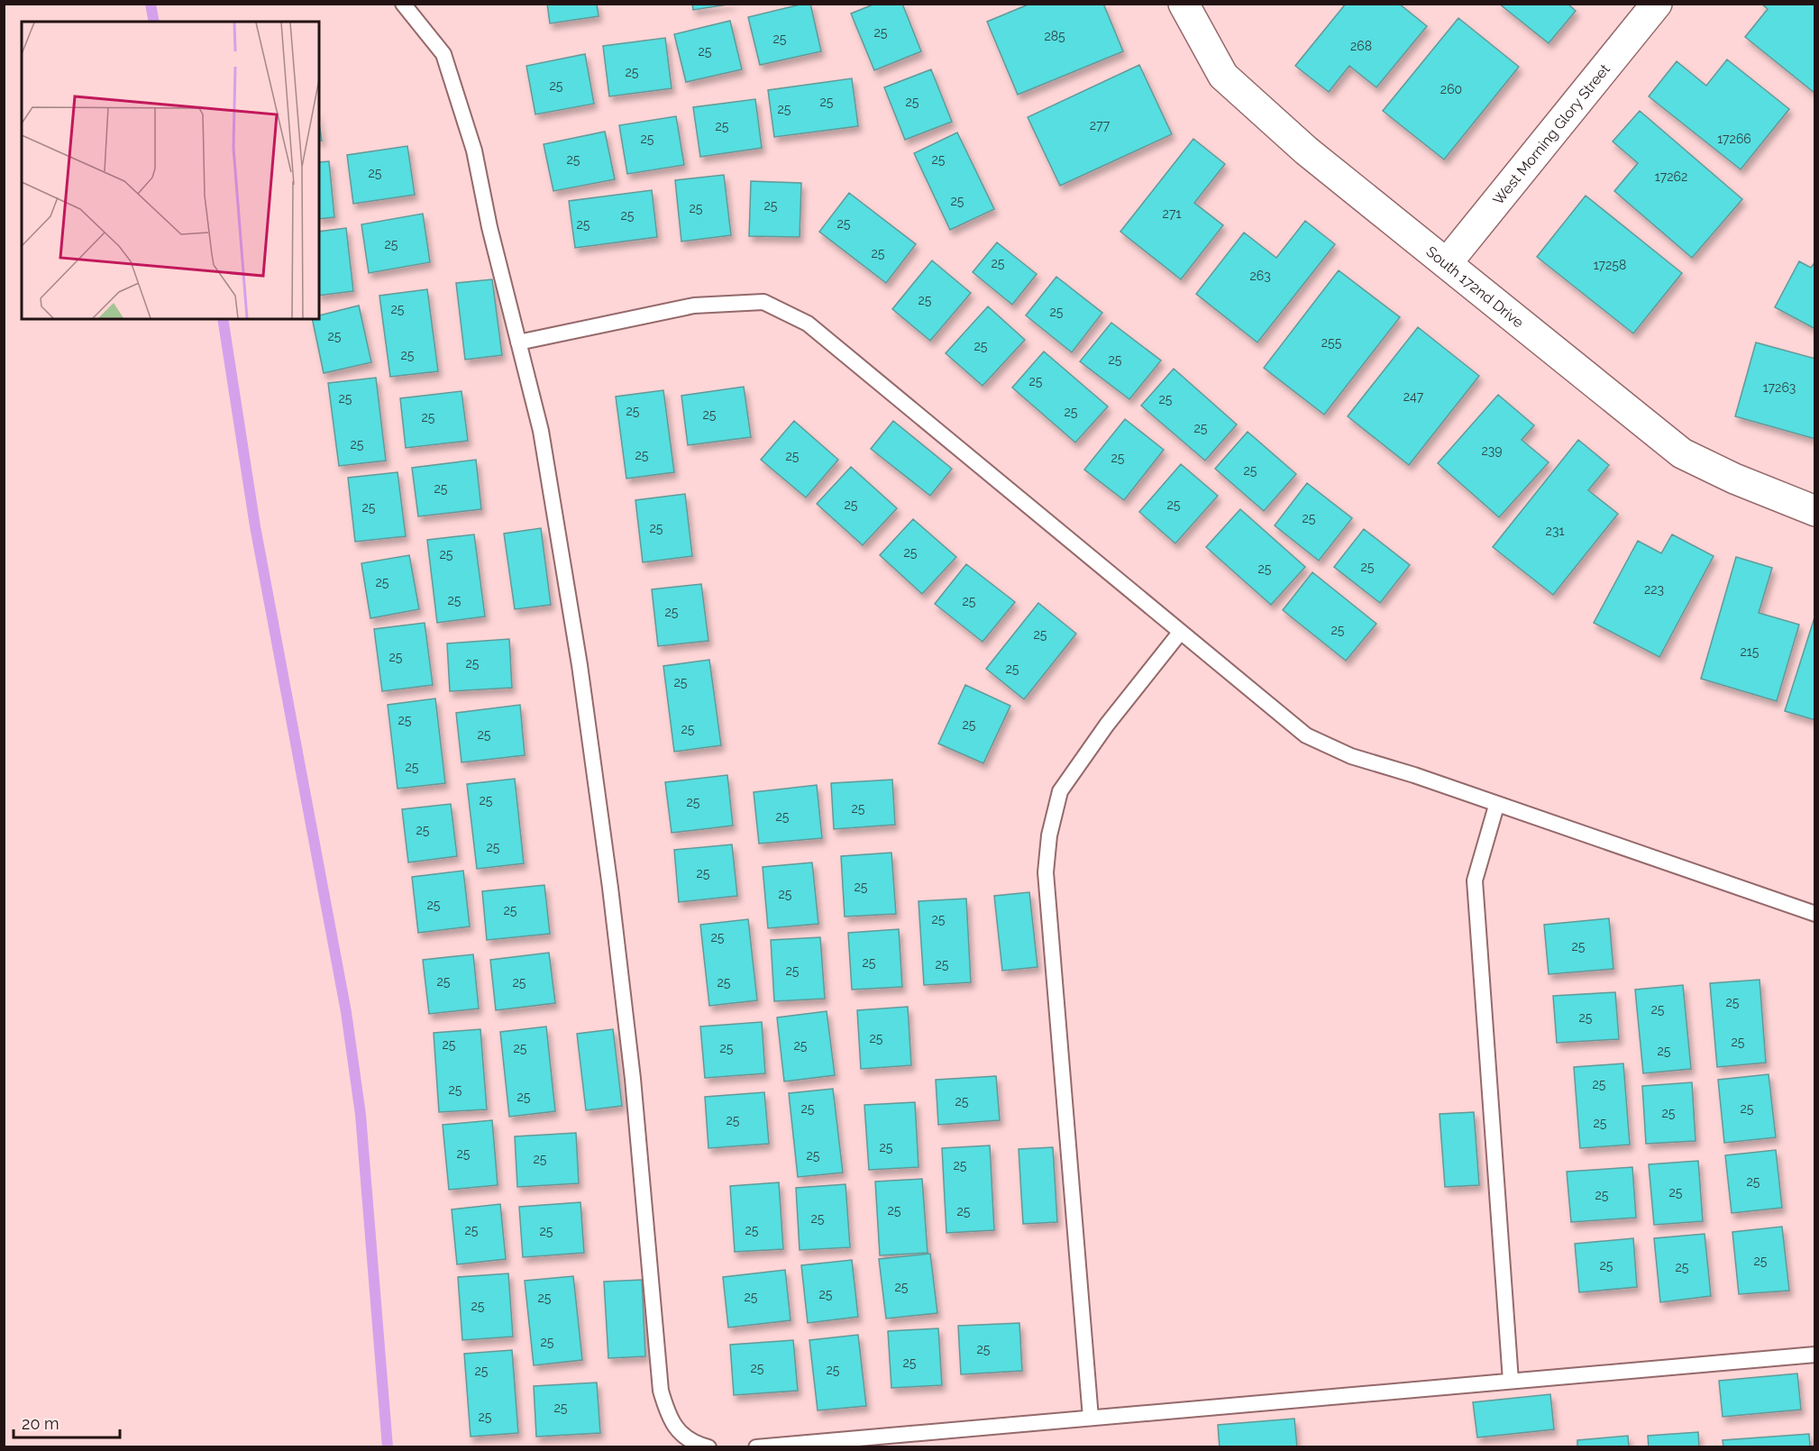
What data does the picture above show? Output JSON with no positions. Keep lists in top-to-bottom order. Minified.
{"streets":{"street":["West Morning Glory Street","South 172nd Drive"]},"crossings":[["West Morning Glory Street","South 172nd Drive"]],"house_numbers":["25","285","25","268","25","25","25","260","25","25","25","277","25","25","17266","25","25","25","17262","25","25","25","271","25","25","25","25","25","25","17258","263","25","25","25","25","255","25","25","25","25","17263","247","25","25","25","25","25","25","25","25","239","25","25","25","25","25","25","25","25","25","25","231","25","25","25","25","25","223","25","25","25","25","25","215","25","25","25","25","25","25","25","25","25","25","25","25","25","25","25","25","25","25","25","25","25","25","25","25","25","25","25","25","25","25","25","25","25","25","25","25","25","25","25","25","25","25","25","25","25","25","25","25","25","25","25","25","25","25","25","25","25","25","25","25","25","25","25","25","25","25","25","25","25","25","25","25","25","25","25","25","25","25"],"scale_bar":"20 m"}
